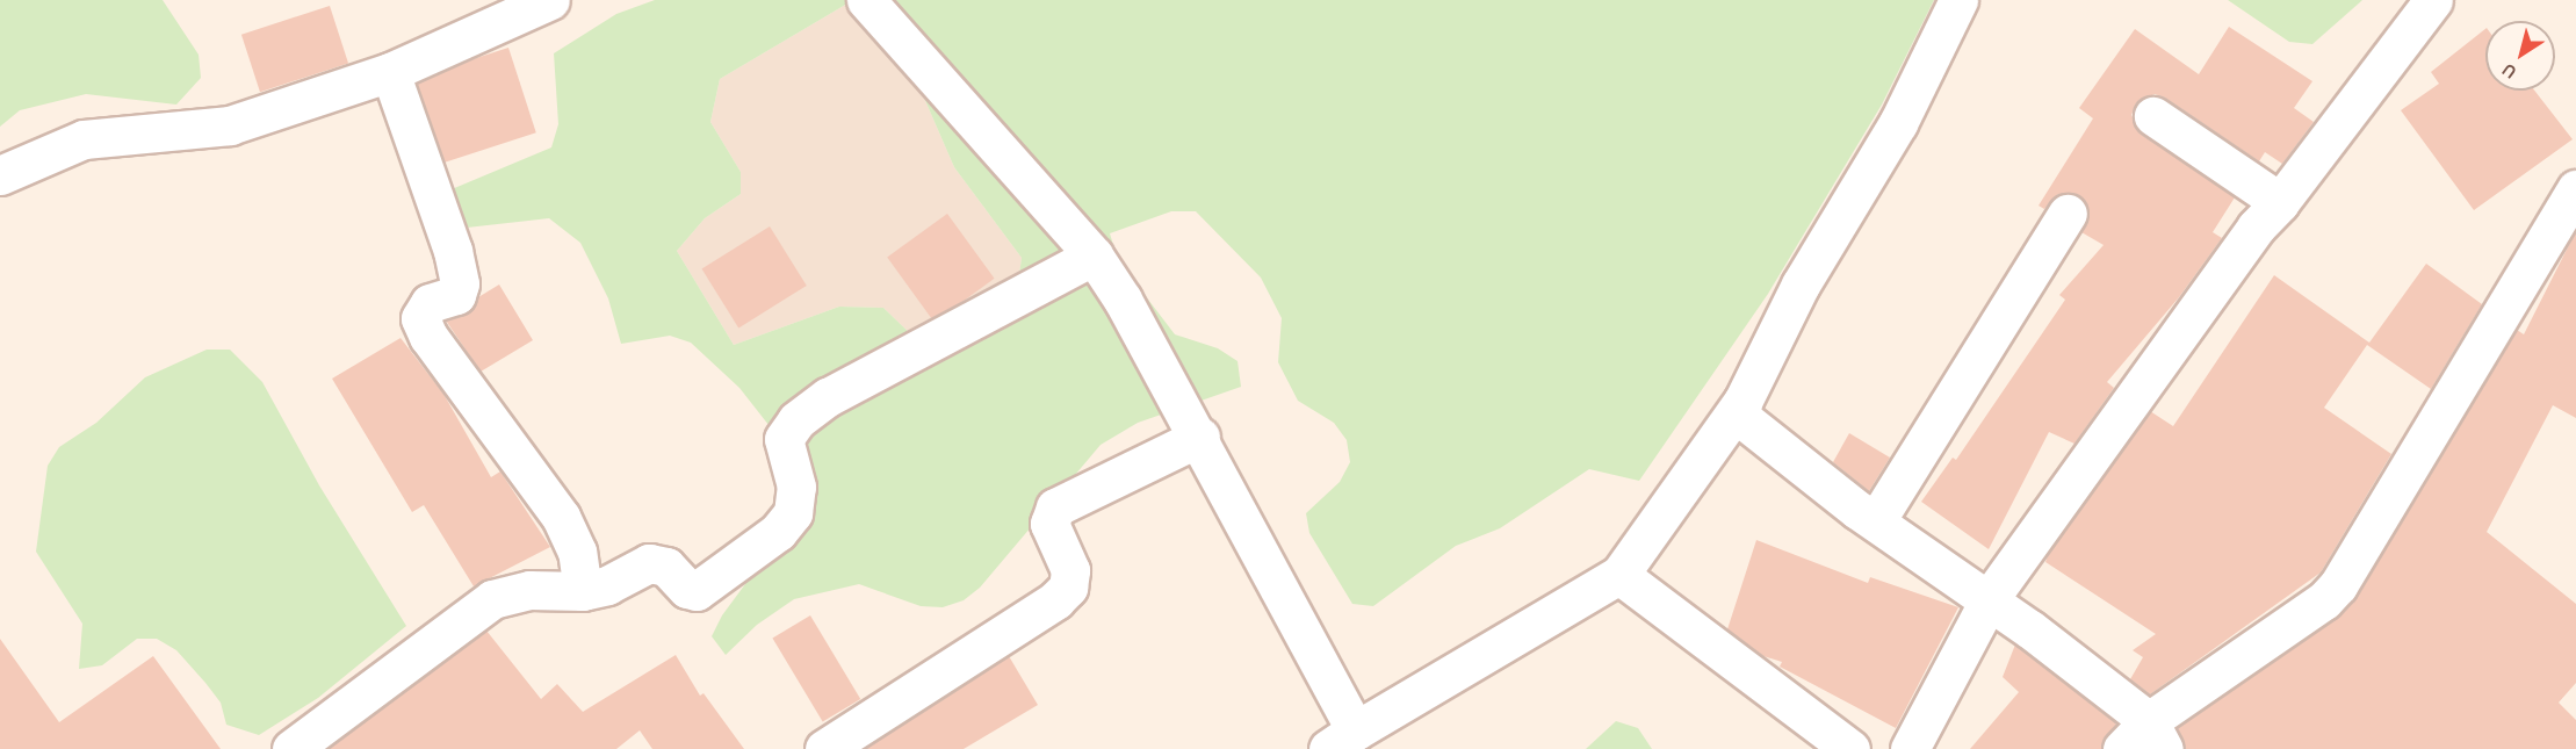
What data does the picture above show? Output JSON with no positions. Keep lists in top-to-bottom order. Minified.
{"north":"bottom left"}
